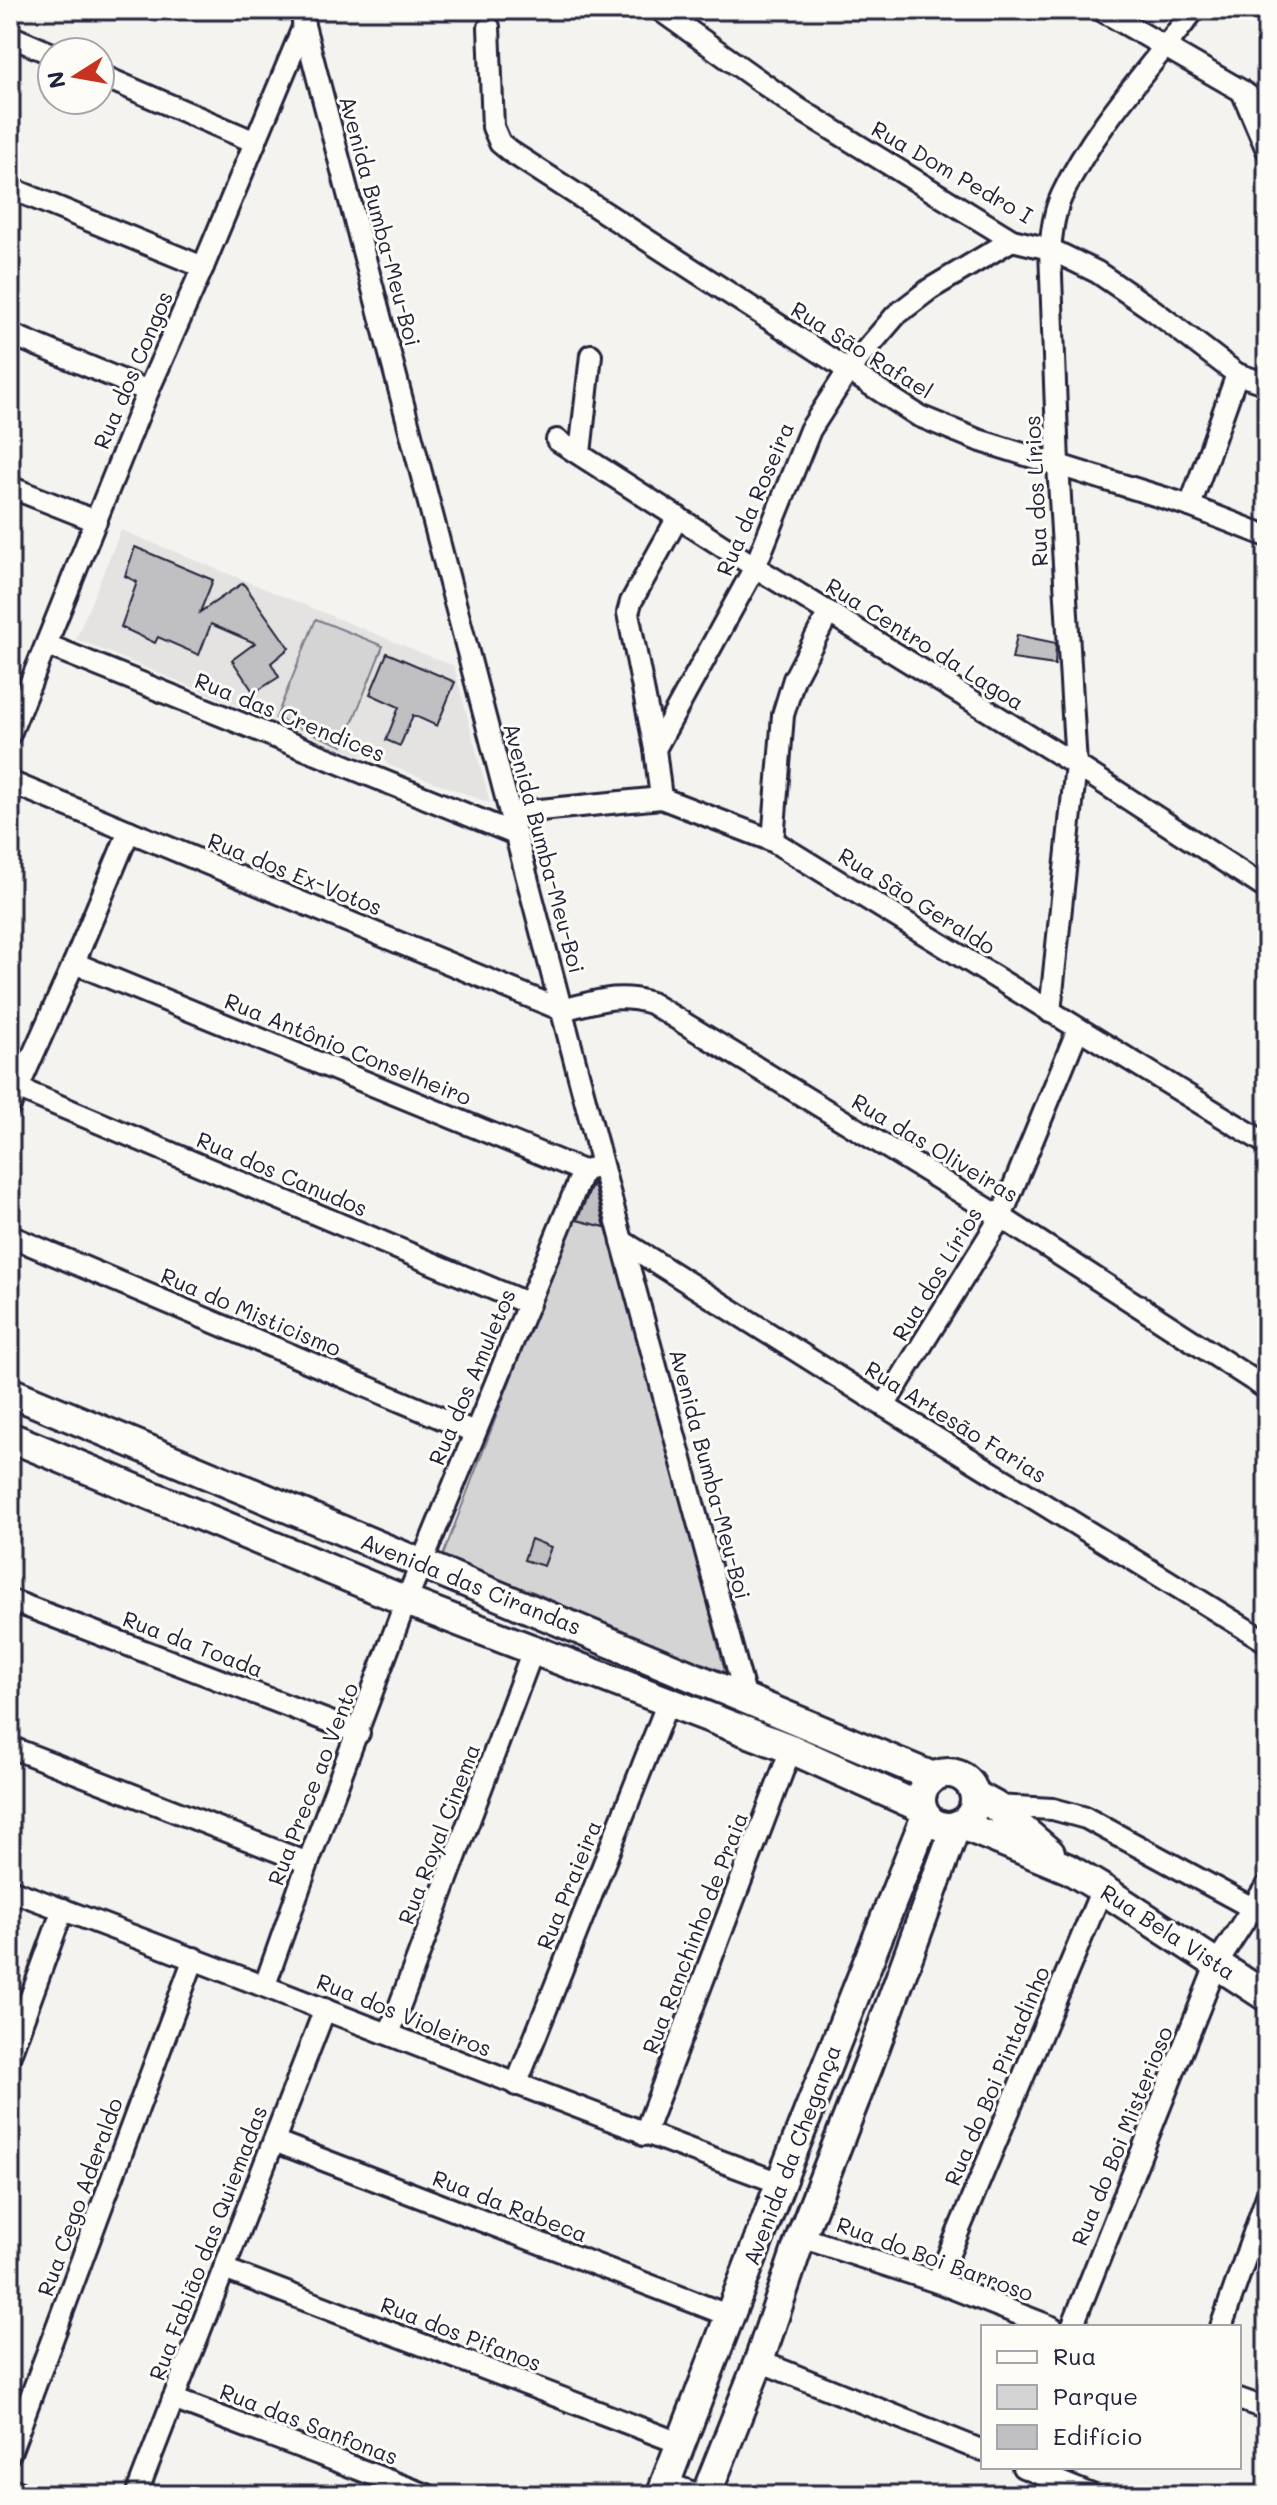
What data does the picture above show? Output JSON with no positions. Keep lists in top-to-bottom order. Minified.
{"streets":{"street":["Rua Dom Pedro I","Avenida Bumba-Meu-Boi","Rua São Rafael","Rua dos Congos","Rua dos Lírios","Rua da Roseira","Rua Centro da Lagoa","Rua das Crendices","Rua dos Ex-Votos","Rua São Geraldo","Rua Antônio Conselheiro","Rua das Oliveiras","Rua dos Canudos","Rua do Misticismo","Rua dos Amuletos","Rua Artesão Farias","Avenida das Cirandas","Rua da Toada","Rua Prece ao Vento","Rua Royal Cinema","Rua Praieira","Rua Bela Vista","Rua Ranchinho de Praia","Rua dos Violeiros","Rua do Boi Pintadinho","Rua do Boi Misterioso","Avenida da Chegança","Rua Cego Aderaldo","Rua da Rabeca","Rua Fabião das Quiemadas","Rua do Boi Barroso","Rua dos Pifanos","Rua das Sanfonas"]},"crossings":[["Rua Dom Pedro I","Rua dos Lírios"],["Rua Dom Pedro I","Rua da Roseira"],["Avenida Bumba-Meu-Boi","Rua dos Congos"],["Avenida Bumba-Meu-Boi","Rua das Crendices"],["Avenida Bumba-Meu-Boi","Rua dos Ex-Votos"],["Avenida Bumba-Meu-Boi","Rua São Geraldo"],["Avenida Bumba-Meu-Boi","Rua das Oliveiras"],["Avenida Bumba-Meu-Boi","Rua Artesão Farias"],["Avenida Bumba-Meu-Boi","Avenida das Cirandas"],["Rua São Rafael","Rua dos Lírios"],["Rua São Rafael","Rua da Roseira"],["Rua dos Congos","Rua das Crendices"],["Rua dos Lírios","Rua Centro da Lagoa"],["Rua dos Lírios","Rua São Geraldo"],["Rua dos Lírios","Rua das Oliveiras"],["Rua dos Lírios","Rua Artesão Farias"],["Rua da Roseira","Rua Centro da Lagoa"],["Rua das Crendices","Rua São Geraldo"],["Rua dos Ex-Votos","Rua das Oliveiras"],["Rua Antônio Conselheiro","Rua dos Amuletos"],["Rua dos Canudos","Rua dos Amuletos"],["Rua do Misticismo","Rua dos Amuletos"],["Rua dos Amuletos","Avenida das Cirandas"],["Rua dos Amuletos","Rua Prece ao Vento"],["Avenida das Cirandas","Rua Prece ao Vento"],["Avenida das Cirandas","Rua Royal Cinema"],["Avenida das Cirandas","Rua Praieira"],["Avenida das Cirandas","Rua Ranchinho de Praia"],["Avenida das Cirandas","Avenida da Chegança"],["Rua da Toada","Rua Prece ao Vento"],["Rua Prece ao Vento","Rua dos Violeiros"],["Rua Royal Cinema","Rua dos Violeiros"],["Rua Praieira","Rua dos Violeiros"],["Rua Bela Vista","Rua do Boi Pintadinho"],["Rua Bela Vista","Rua do Boi Misterioso"],["Rua Ranchinho de Praia","Rua dos Violeiros"],["Rua dos Violeiros","Avenida da Chegança"],["Rua dos Violeiros","Rua Cego Aderaldo"],["Rua dos Violeiros","Rua Fabião das Quiemadas"],["Rua do Boi Pintadinho","Rua do Boi Barroso"],["Avenida da Chegança","Rua da Rabeca"],["Avenida da Chegança","Rua do Boi Barroso"],["Avenida da Chegança","Rua dos Pifanos"],["Rua da Rabeca","Rua Fabião das Quiemadas"],["Rua Fabião das Quiemadas","Rua dos Pifanos"],["Rua Fabião das Quiemadas","Rua das Sanfonas"]],"legend":["Rua","Parque","Edifício"],"north":"left"}
